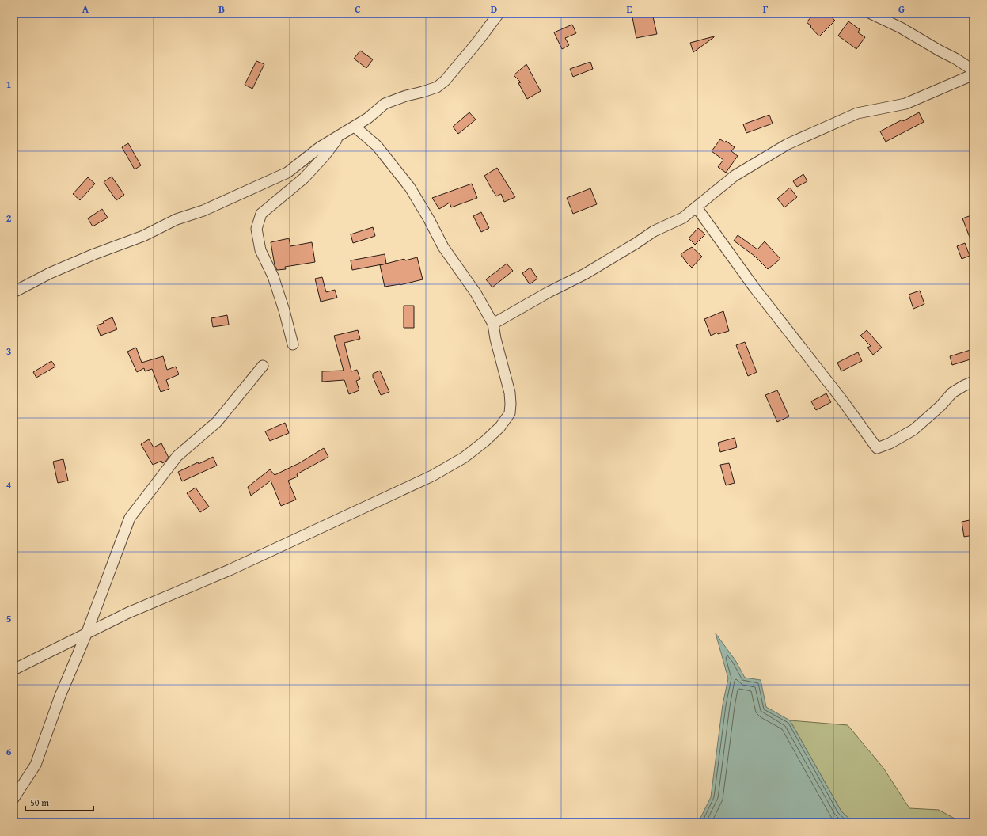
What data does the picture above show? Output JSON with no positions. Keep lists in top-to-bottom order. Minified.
{"scale_bar":"50 m","grid":{"columns":["A","B","C","D","E","F","G"],"rows":["1","2","3","4","5","6"]}}
